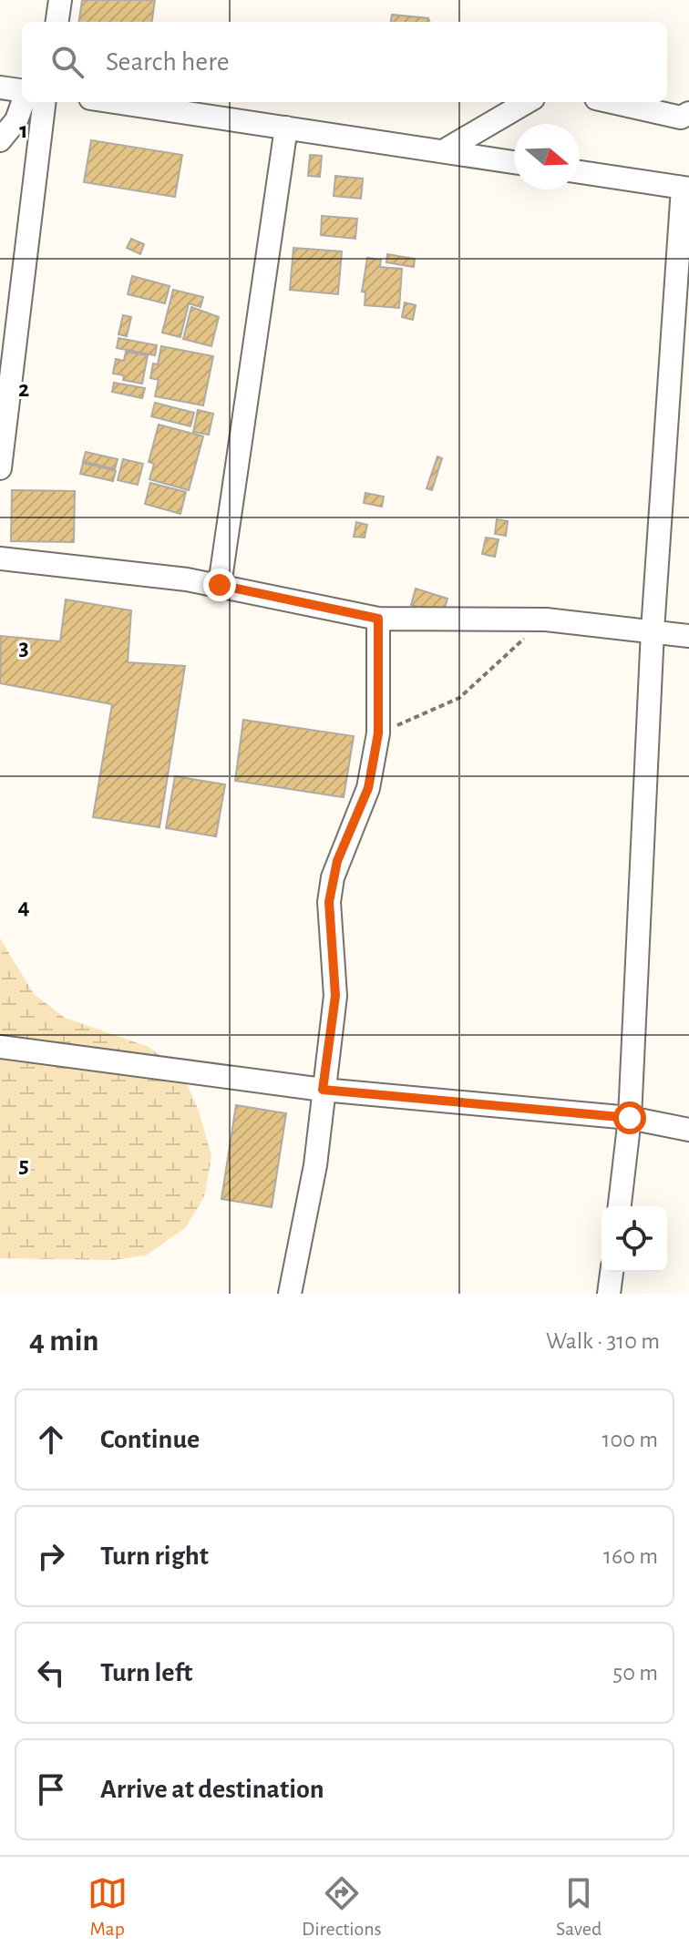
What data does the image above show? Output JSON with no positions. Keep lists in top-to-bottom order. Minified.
{"north":"right","page":{"search":"Search here","heading":["4 min","Walk · 310 m"],"list":[["Continue","100 m"],["Turn right","160 m"],["Turn left","50 m"],"Arrive at destination"],"nav":["Map","Directions","Saved"]},"grid":{"rows":["1","2","3","4","5"]}}
